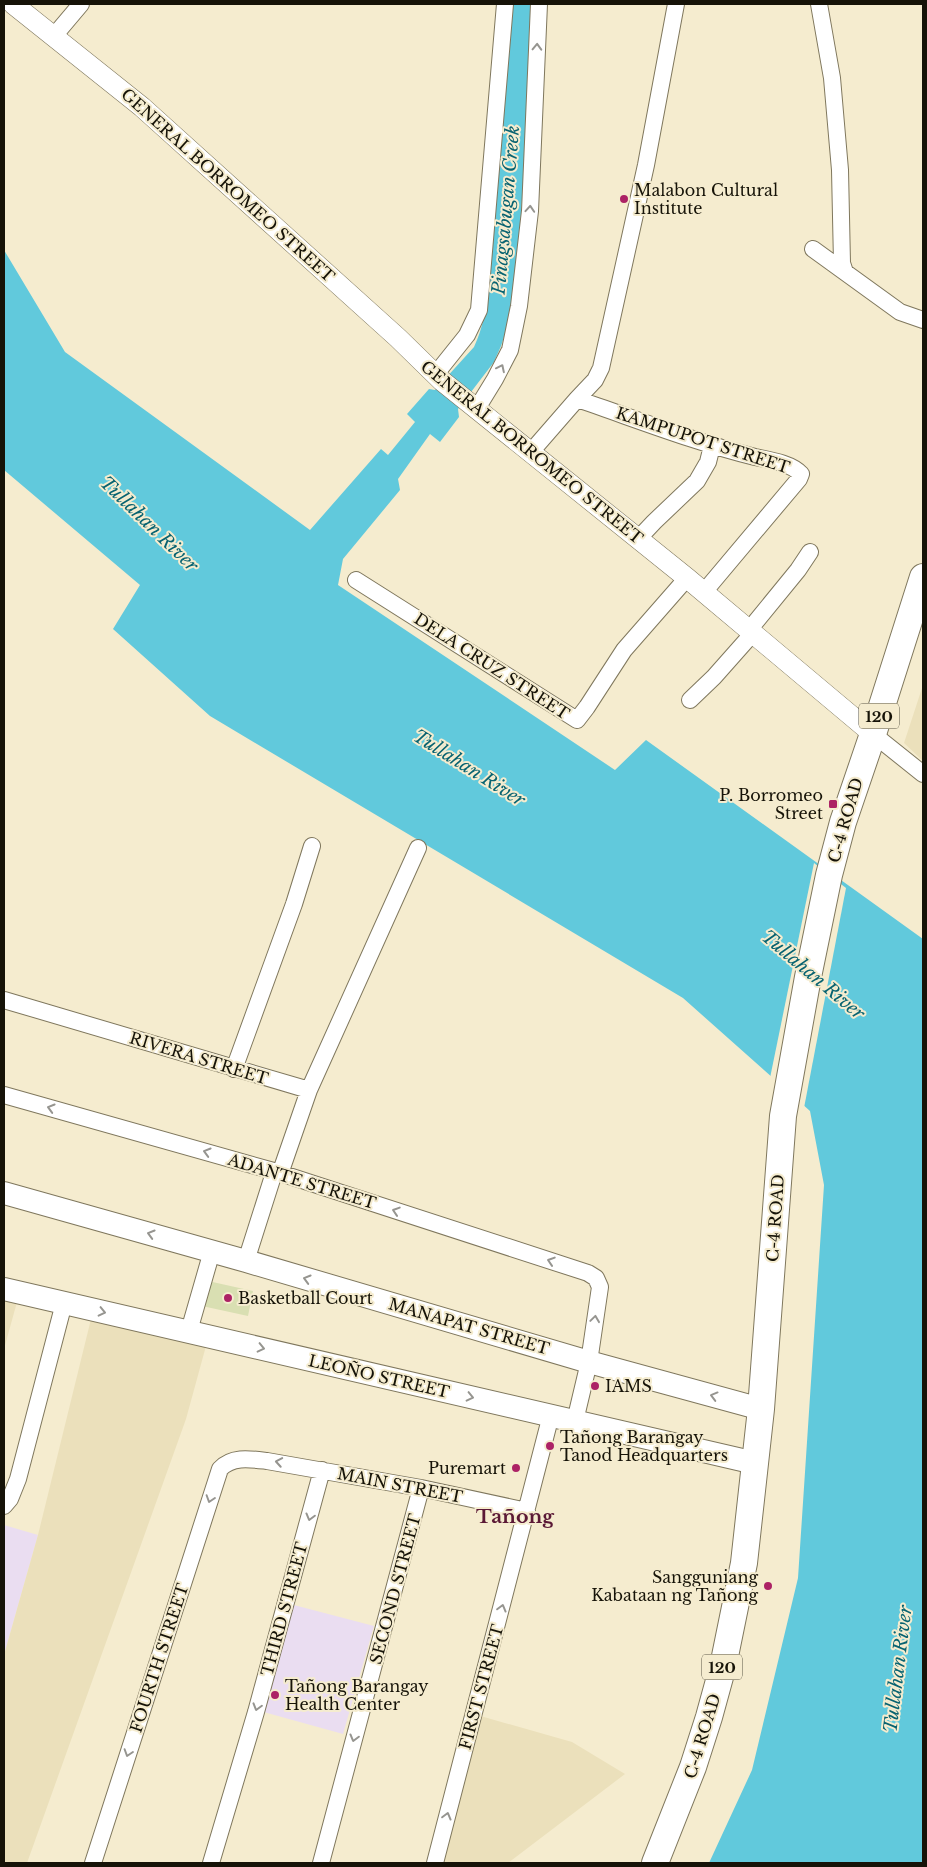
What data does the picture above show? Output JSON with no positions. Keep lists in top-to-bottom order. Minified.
{"streets":{"highway":["120","C-4 ROAD"],"main road":["MANAPAT STREET","LEOÑO STREET"],"street":["GENERAL BORROMEO STREET","KAMPUPOT STREET","DELA CRUZ STREET","RIVERA STREET","ADANTE STREET","MAIN STREET","SECOND STREET","THIRD STREET","FOURTH STREET","FIRST STREET"]},"crossings":[["GENERAL BORROMEO STREET","KAMPUPOT STREET"],["GENERAL BORROMEO STREET","DELA CRUZ STREET"],["GENERAL BORROMEO STREET","C-4 ROAD"],["C-4 ROAD","MANAPAT STREET"],["C-4 ROAD","LEOÑO STREET"],["ADANTE STREET","MANAPAT STREET"],["MAIN STREET","SECOND STREET"],["MAIN STREET","THIRD STREET"],["MAIN STREET","FOURTH STREET"],["MAIN STREET","FIRST STREET"]],"one_way":["ADANTE STREET","MANAPAT STREET","LEOÑO STREET","SECOND STREET","THIRD STREET","FOURTH STREET","FIRST STREET"],"districts":["Tañong"],"water":["Pinagsabugan Creek","Tullahan River"],"places":{"other":["Malabon Cultural Institute","Basketball Court","IAMS","Tañong Barangay Tanod Headquarters","Puremart","Sangguniang Kabataan ng Tañong","Tañong Barangay Health Center"],"transit":["P. Borromeo Street"]}}
